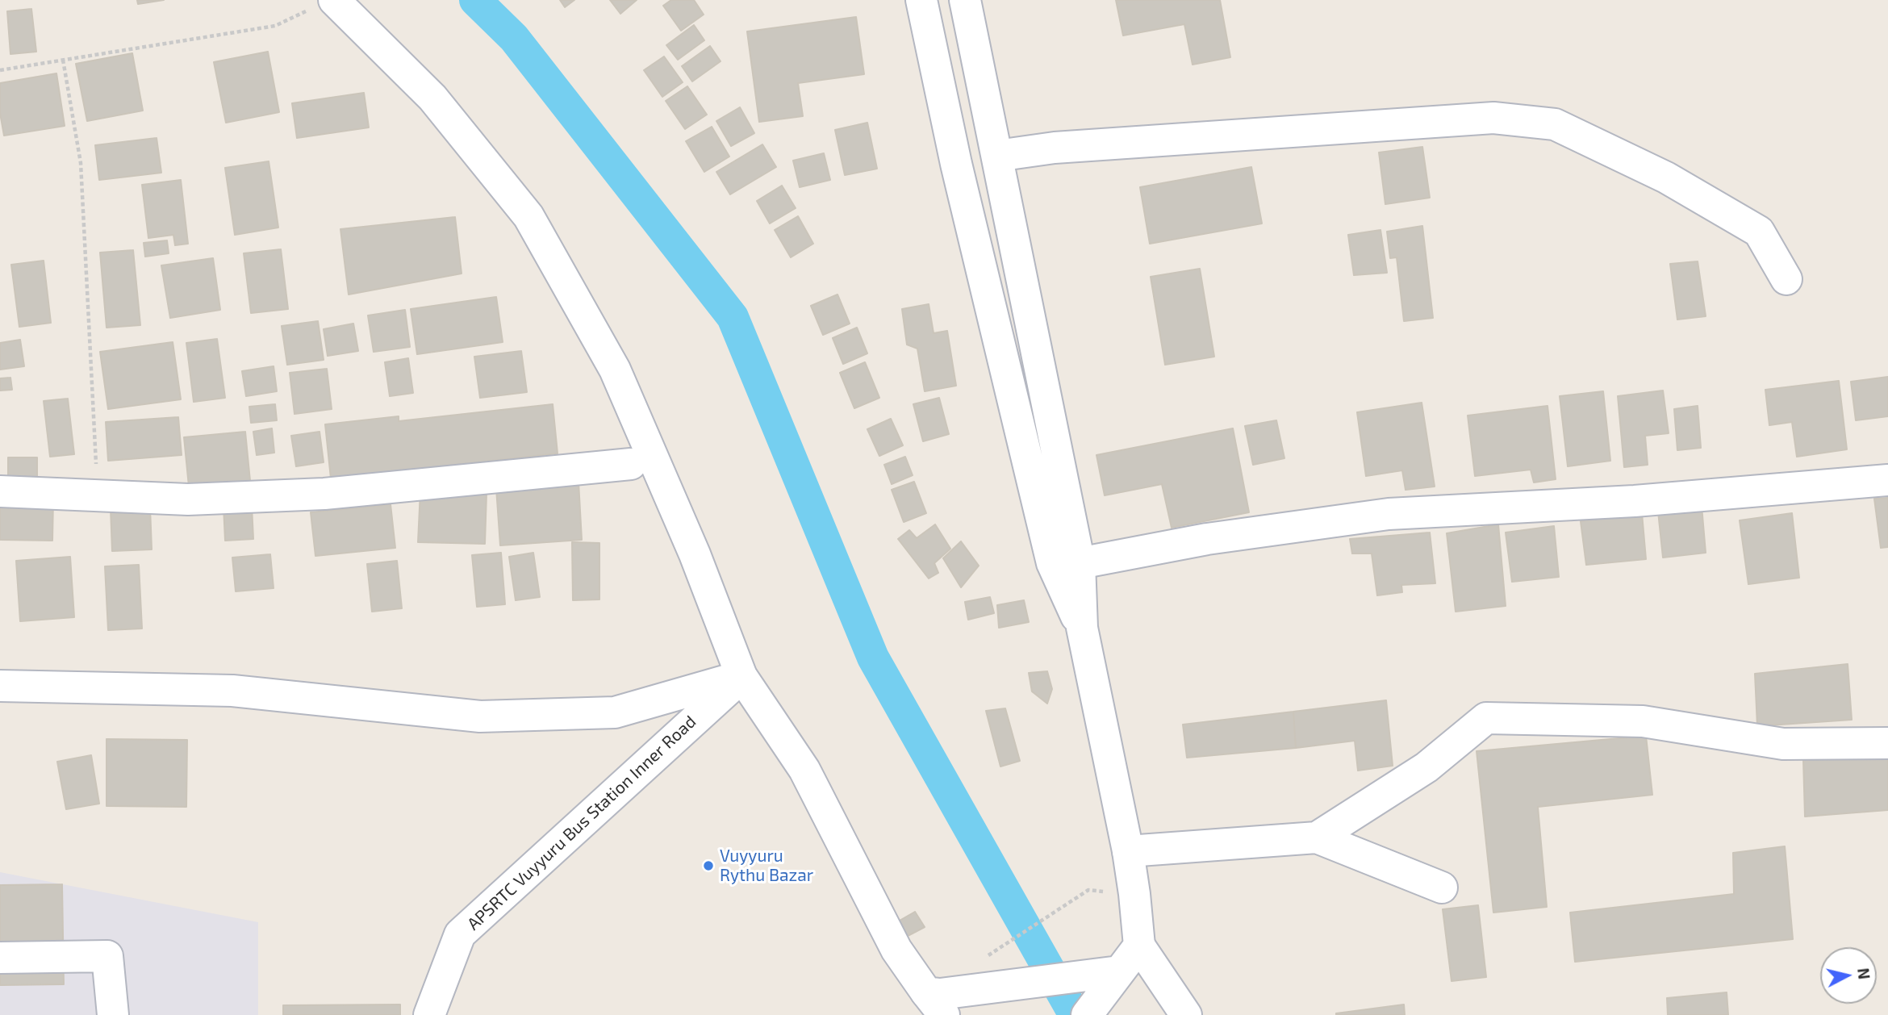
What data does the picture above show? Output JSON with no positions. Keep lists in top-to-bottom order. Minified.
{"streets":{"street":["APSRTC Vuyyuru Bus Station Inner Road"]},"places":["Vuyyuru Rythu Bazar"],"north":"right"}
